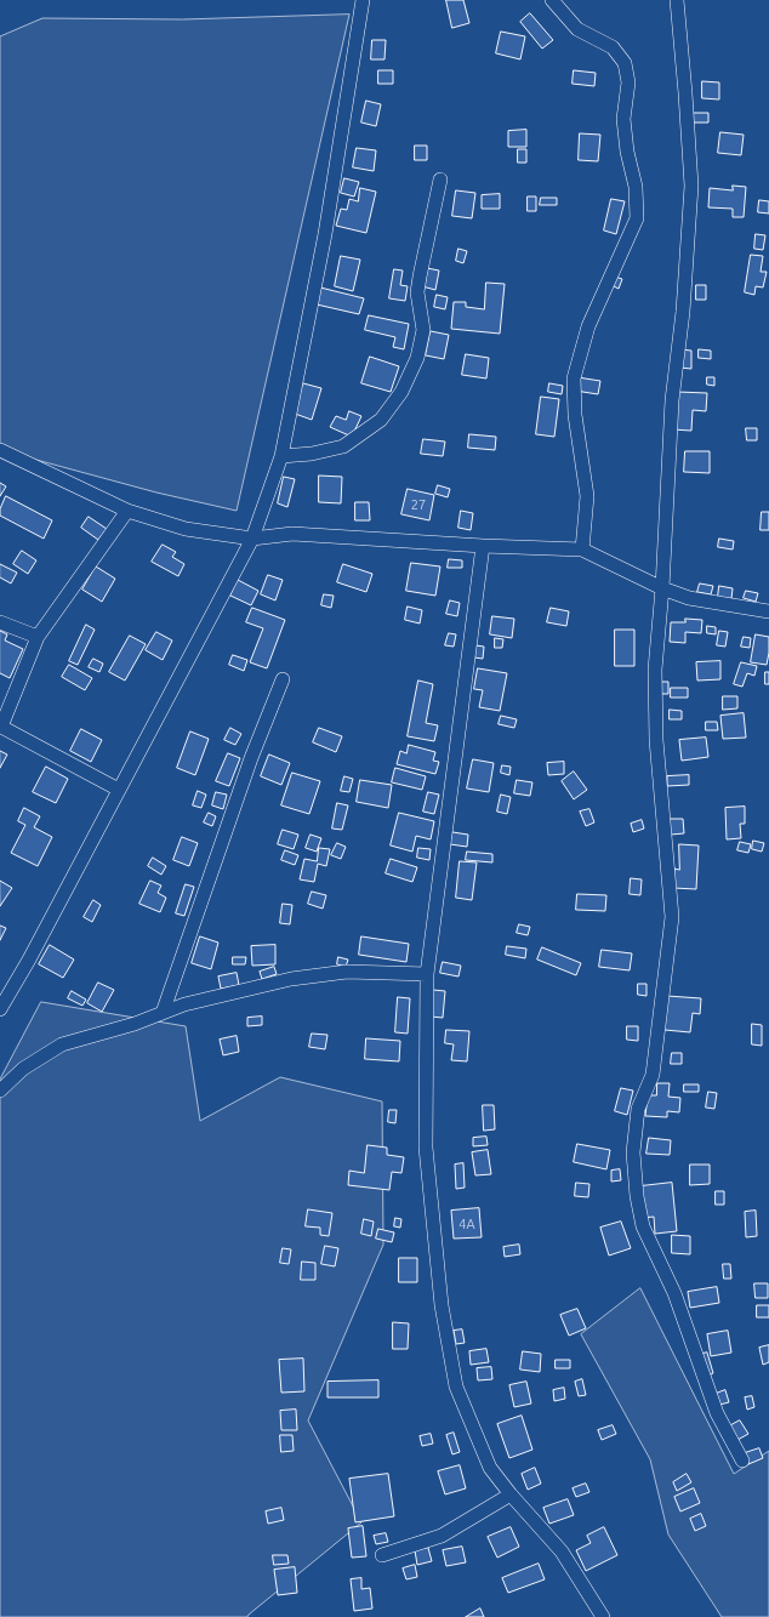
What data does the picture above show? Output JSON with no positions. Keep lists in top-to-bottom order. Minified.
{"house_numbers":["27","4А"]}
